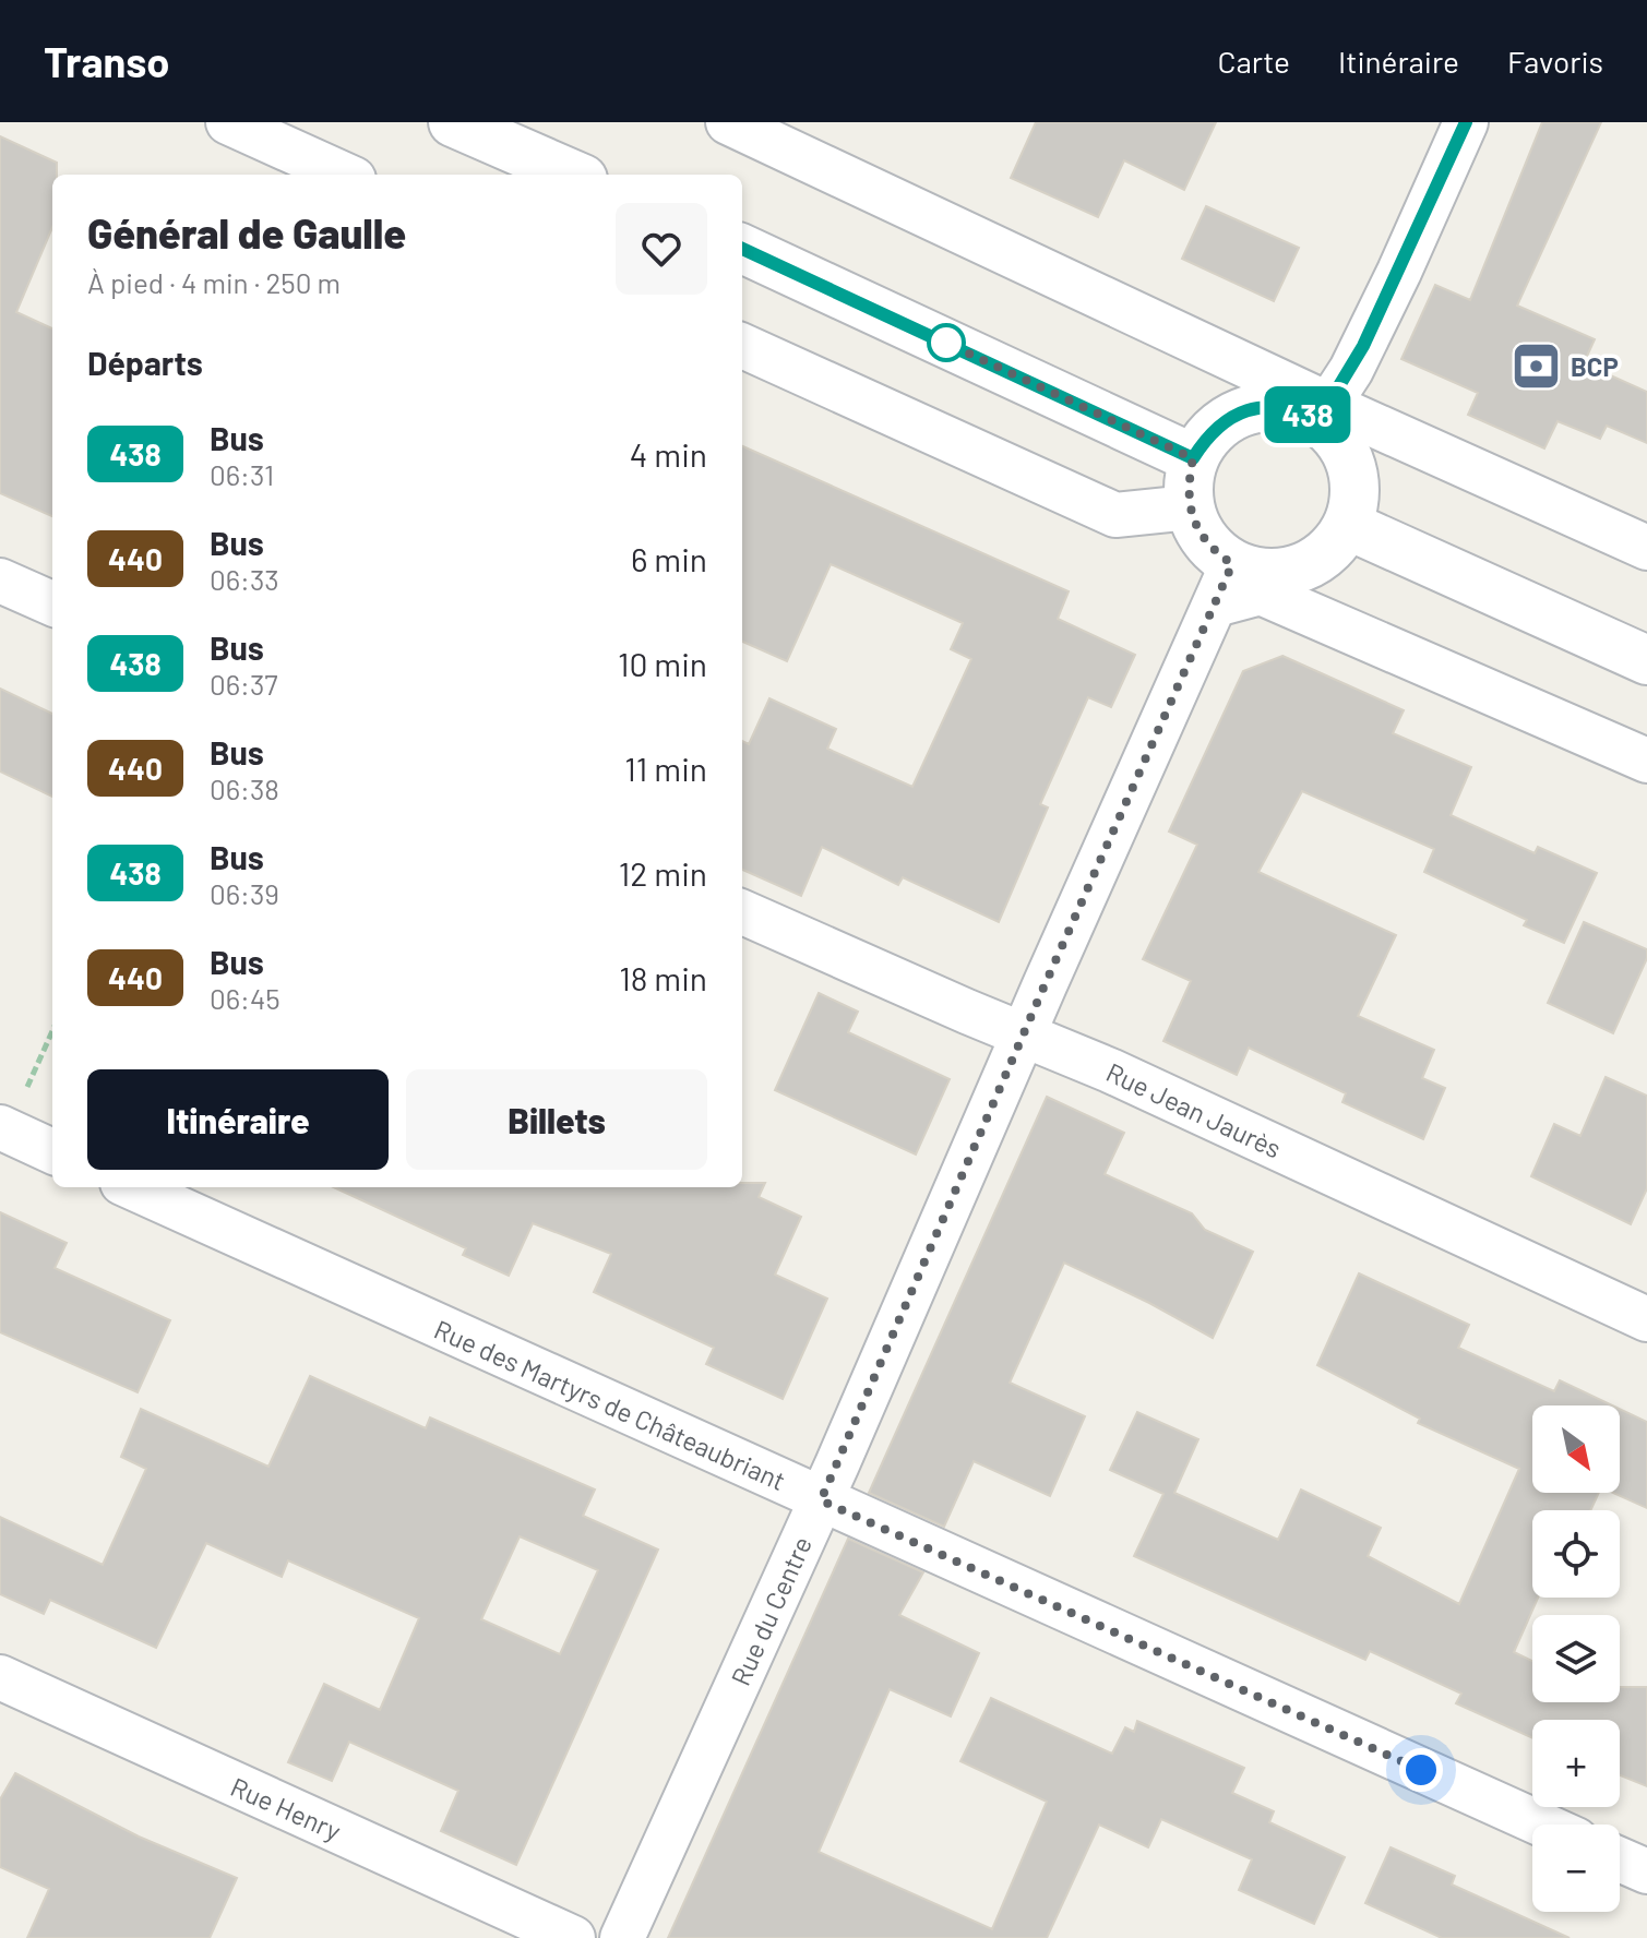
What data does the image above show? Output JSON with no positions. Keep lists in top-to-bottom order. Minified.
{"streets":{"street":["Rue Jean Jaurès","Rue des Martyrs de Châteaubriant","Rue du Centre","Rue Henry"]},"crossings":[["Rue Jean Jaurès","Rue du Centre"],["Rue des Martyrs de Châteaubriant","Rue du Centre"]],"places":{"bank":["BCP"]},"lines":["bus line 438"],"north":"bottom right","page":{"header":"Transo","nav":["Carte","Itinéraire","Favoris"],"on_map":"438","heading":[["Général de Gaulle","À pied · 4 min · 250 m"],"Départs"],"list":[{"mark":"438","name":"Bus","note":"06:31","value":"4 min"},{"mark":"440","name":"Bus","note":"06:33","value":"6 min"},{"mark":"438","name":"Bus","note":"06:37","value":"10 min"},{"mark":"440","name":"Bus","note":"06:38","value":"11 min"},{"mark":"438","name":"Bus","note":"06:39","value":"12 min"},{"mark":"440","name":"Bus","note":"06:45","value":"18 min"}],"buttons":["Itinéraire","Billets"],"map_buttons":["+","−"]}}
